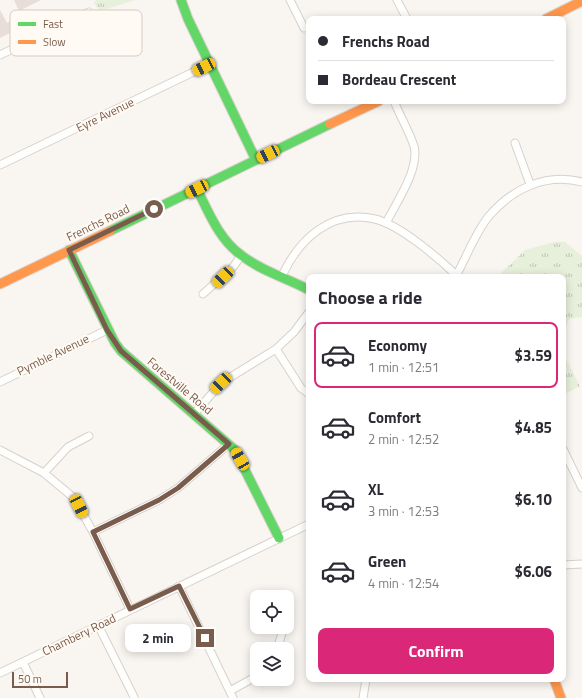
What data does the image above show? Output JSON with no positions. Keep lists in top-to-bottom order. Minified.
{"streets":{"street":["Eyre Avenue","Frenchs Road","Pymble Avenue","Forestville Road","Chambery Road"]},"crossings":[["Frenchs Road","Forestville Road"],["Pymble Avenue","Forestville Road"],["Forestville Road","Chambery Road"]],"legend":["Fast","Slow"],"scale_bar":"50 m","page":{"banner":["Frenchs Road","Bordeau Crescent"],"heading":"Choose a ride","list":[{"name":"Economy","note":"1 min · 12:51","value":"$3.59"},{"name":"Comfort","note":"2 min · 12:52","value":"$4.85"},{"name":"XL","note":"3 min · 12:53","value":"$6.10"},{"name":"Green","note":"4 min · 12:54","value":"$6.06"}],"buttons":"Confirm","bubble":"2 min","scale":"50 m"}}
